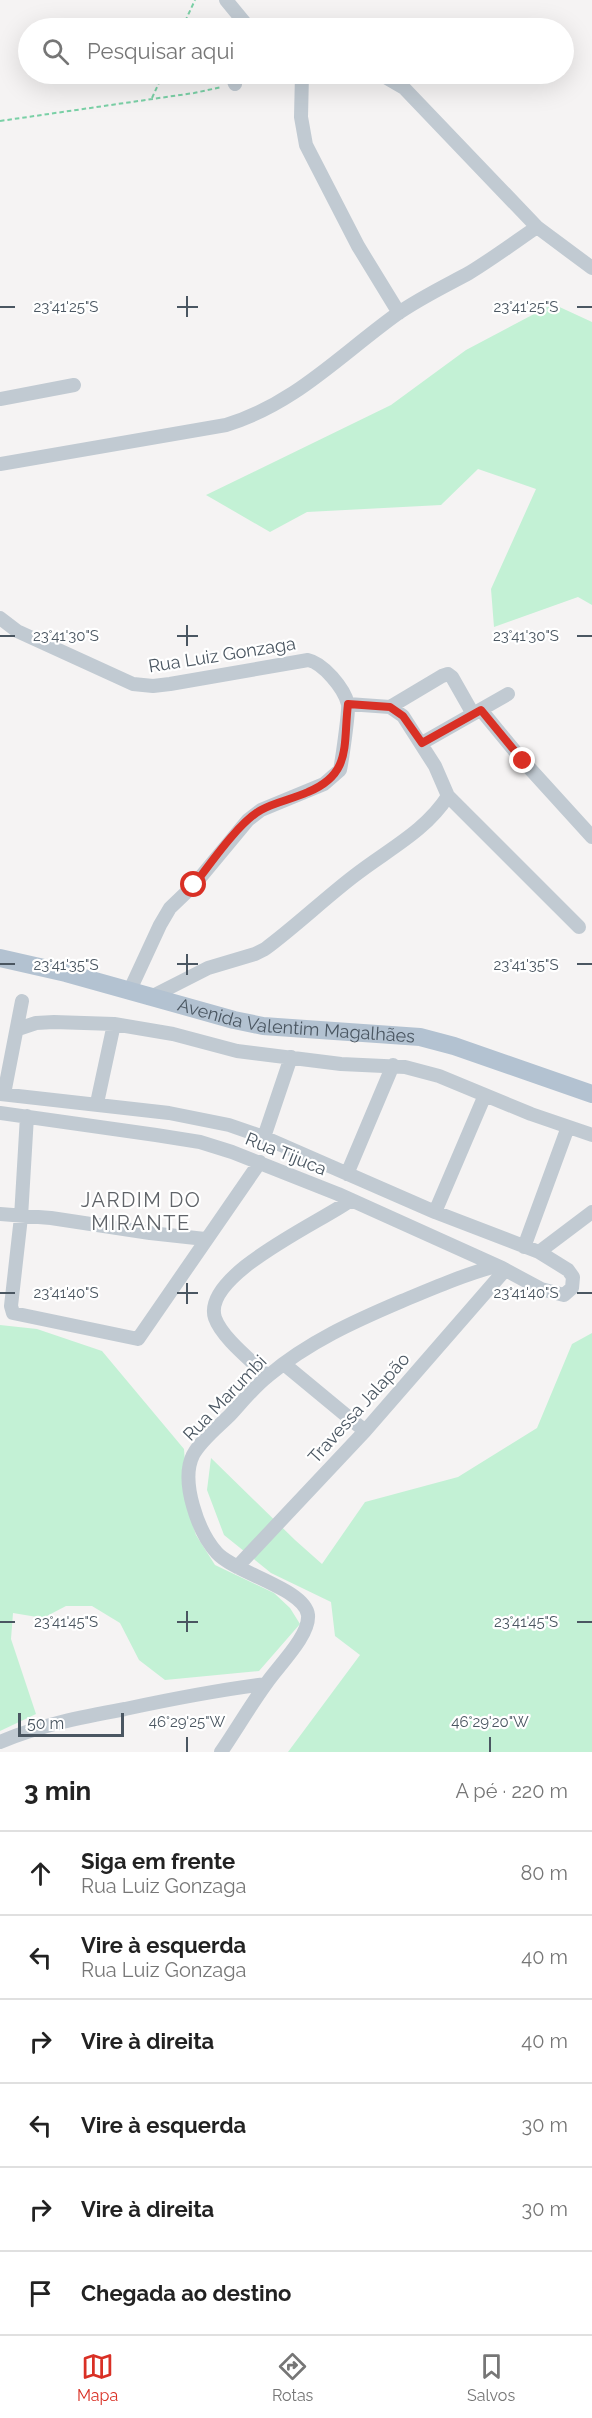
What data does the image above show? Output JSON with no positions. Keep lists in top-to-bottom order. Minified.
{"streets":{"main road":["Avenida Valentim Magalhães"],"street":["Rua Luiz Gonzaga","Rua Tijuca","Rua Marumbi","Travessa Jalapão"]},"crossings":[["Rua Tijuca","Rua Marumbi"],["Rua Tijuca","Travessa Jalapão"],["Rua Marumbi","Travessa Jalapão"]],"districts":["JARDIM DO MIRANTE"],"scale_bar":"50 m","page":{"search":"Pesquisar aqui","scale":"50 m","heading":["3 min","A pé · 220 m"],"list":[["Siga em frente","Rua Luiz Gonzaga","80 m"],["Vire à esquerda","Rua Luiz Gonzaga","40 m"],["Vire à direita","40 m"],["Vire à esquerda","30 m"],["Vire à direita","30 m"],"Chegada ao destino"],"nav":["Mapa","Rotas","Salvos"]},"coordinates":["23°41'25\"S","23°41'30\"S","23°41'35\"S","23°41'40\"S","23°41'45\"S","46°29'25\"W","46°29'20\"W"]}
